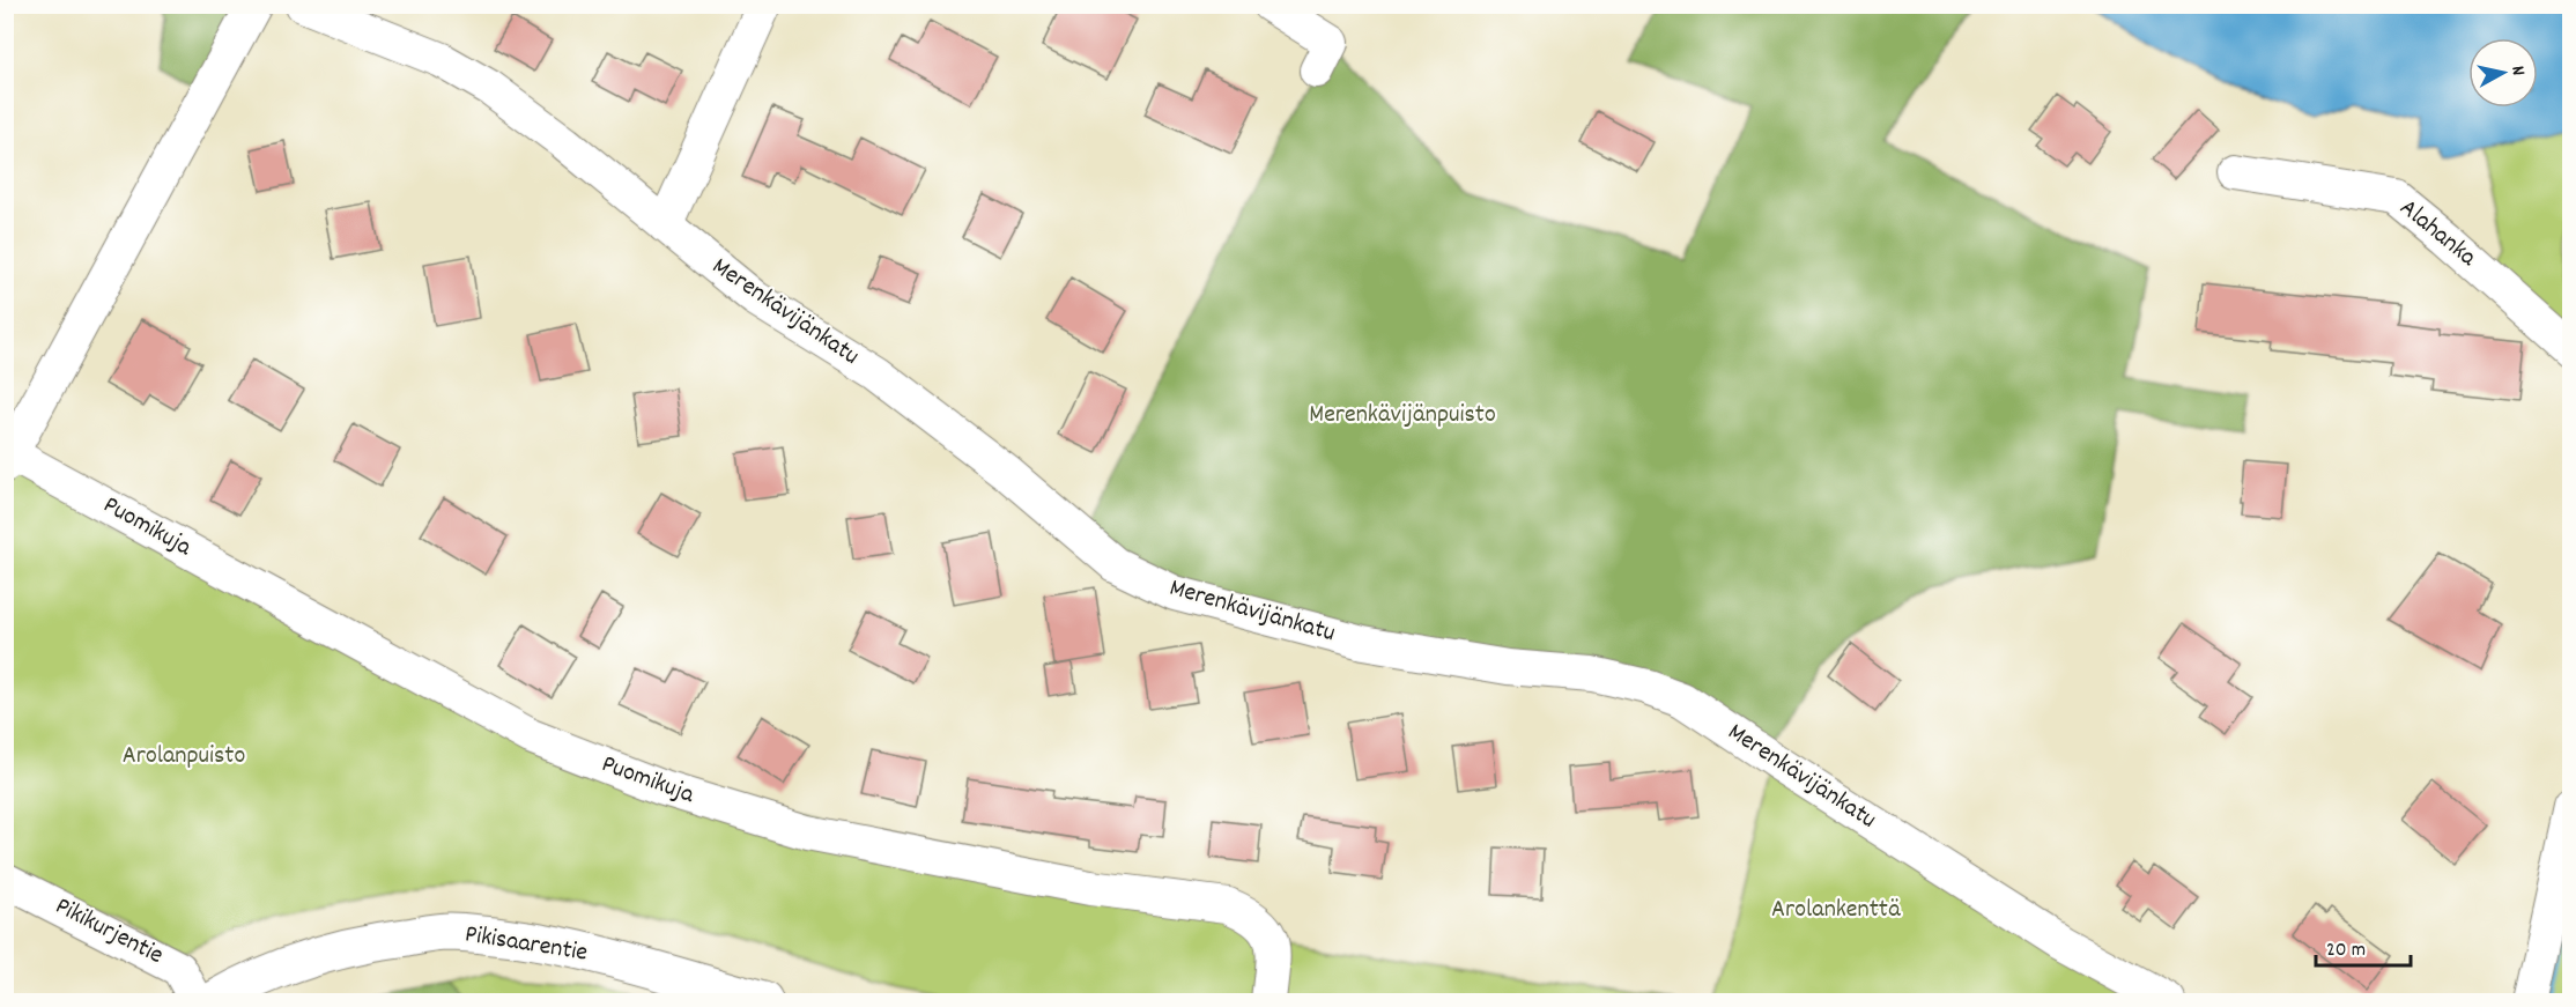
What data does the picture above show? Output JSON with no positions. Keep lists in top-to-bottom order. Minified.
{"streets":{"street":["Alahanka","Merenkävijänkatu","Puomikuja","Pikikurjentie","Pikisaarentie"]},"parks":["Merenkävijänpuisto","Arolanpuisto","Arolankenttä"],"scale_bar":"20 m","north":"right"}
